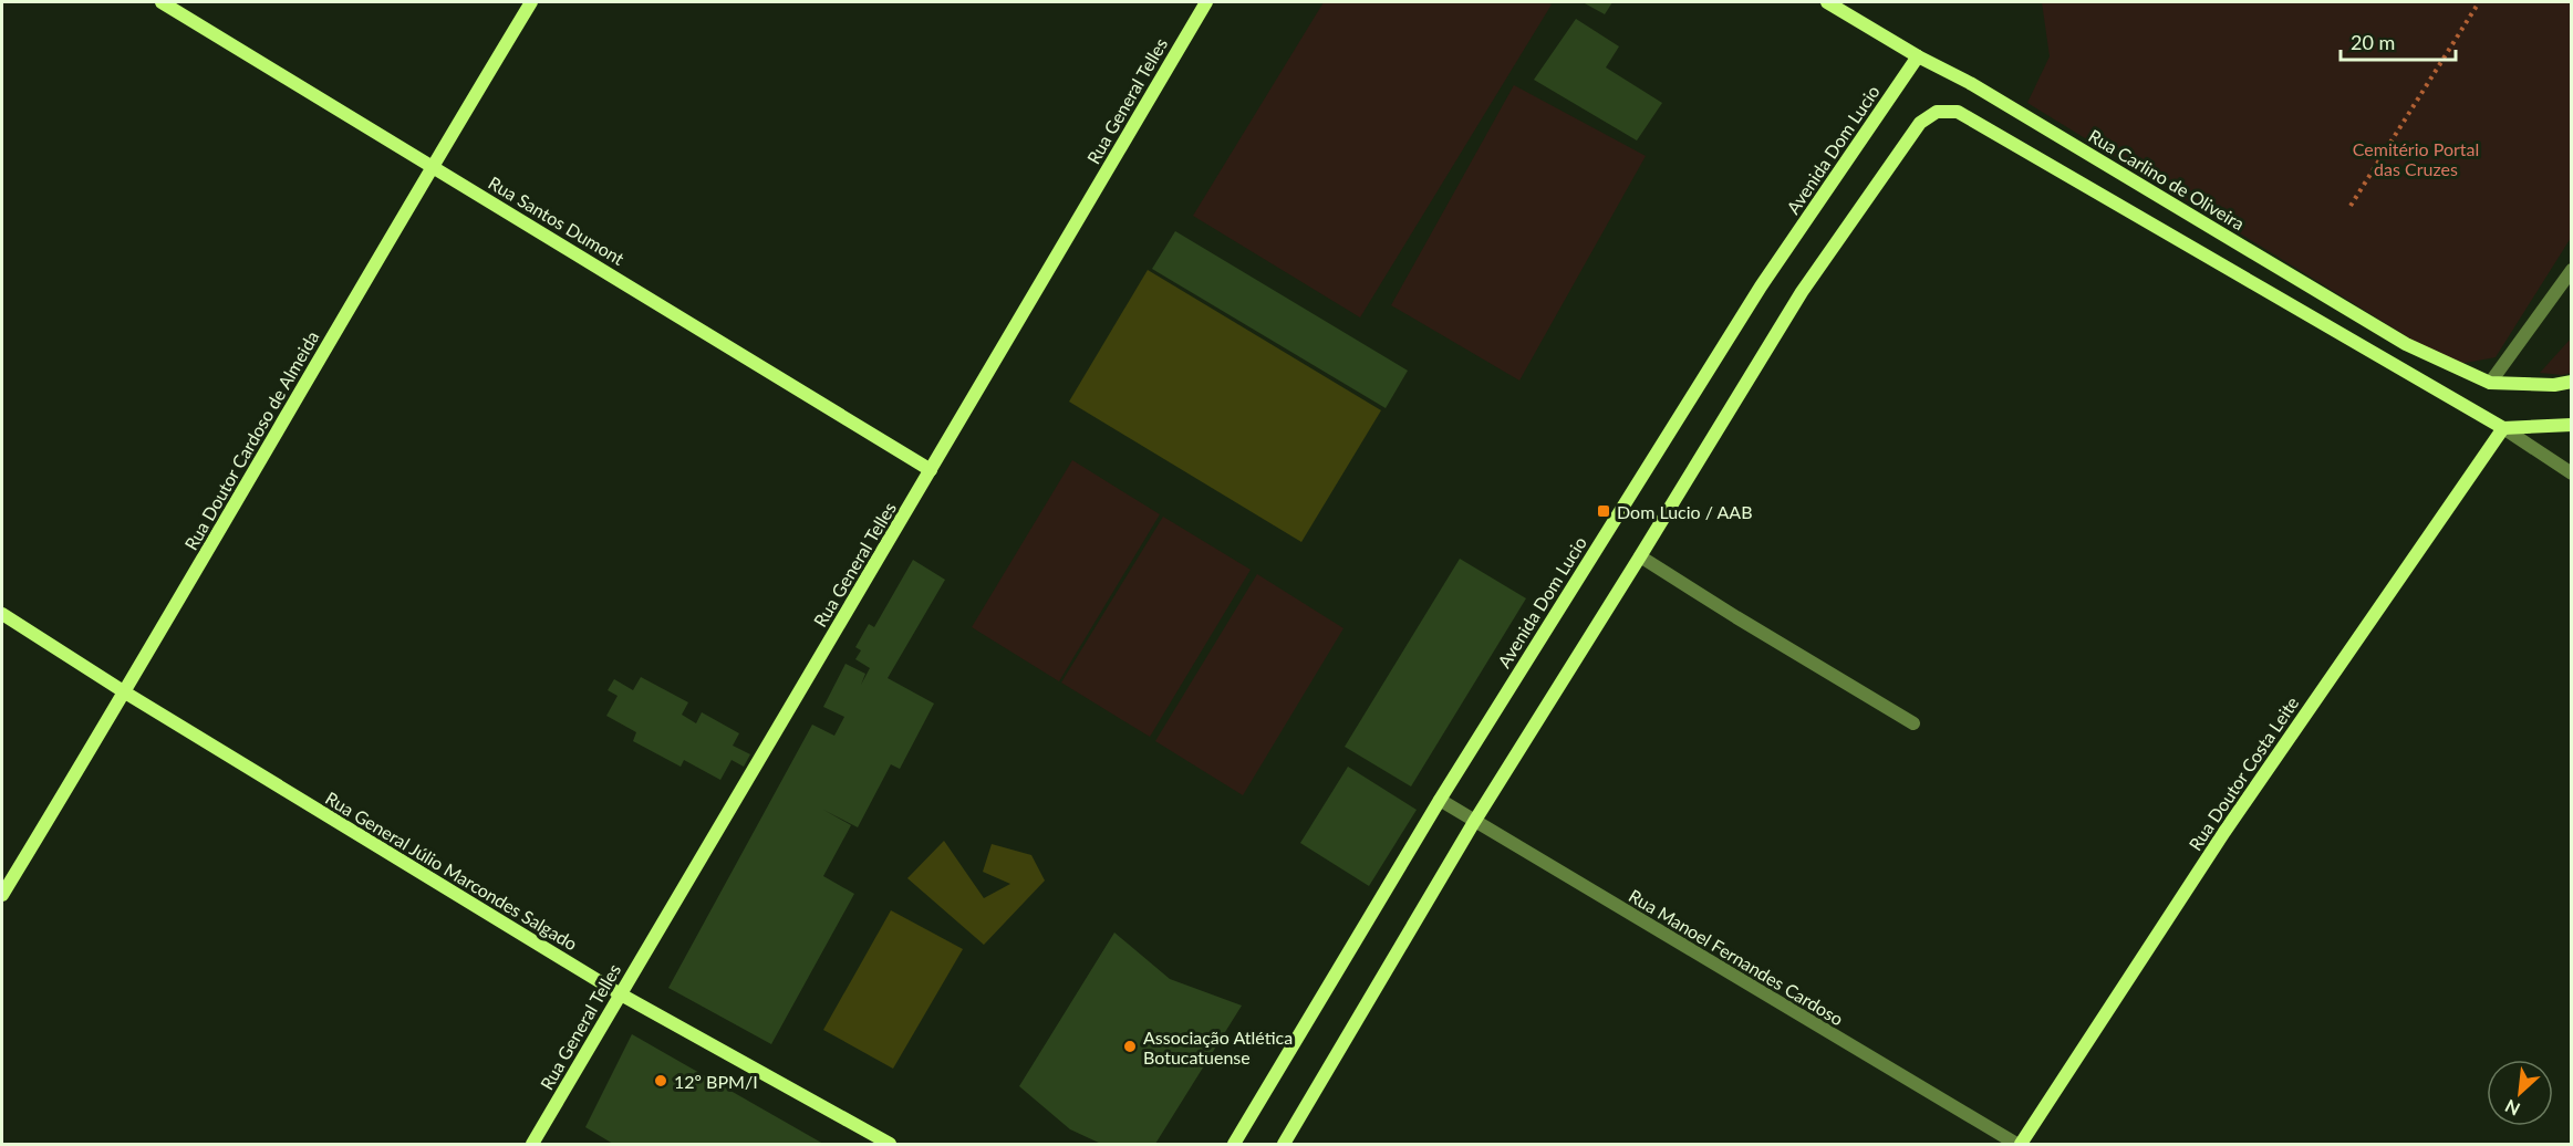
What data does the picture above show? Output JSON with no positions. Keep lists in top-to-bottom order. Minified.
{"streets":{"street":["Rua General Telles","Avenida Dom Lucio","Rua Carlino de Oliveira","Rua Santos Dumont","Rua Doutor Cardoso de Almeida","Rua Doutor Costa Leite","Rua General Júlio Marcondes Salgado","Rua Manoel Fernandes Cardoso"]},"crossings":[["Rua General Telles","Rua Santos Dumont"],["Rua General Telles","Rua General Júlio Marcondes Salgado"],["Avenida Dom Lucio","Rua Carlino de Oliveira"],["Avenida Dom Lucio","Rua Manoel Fernandes Cardoso"],["Rua Santos Dumont","Rua Doutor Cardoso de Almeida"],["Rua Doutor Cardoso de Almeida","Rua General Júlio Marcondes Salgado"],["Rua Doutor Costa Leite","Rua Manoel Fernandes Cardoso"]],"parks":["Cemitério Portal das Cruzes"],"places":{"transit":["Dom Lucio / AAB"],"other":["Associação Atlética Botucatuense","12º BPM/I"]},"scale_bar":"20 m","north":"bottom left"}
